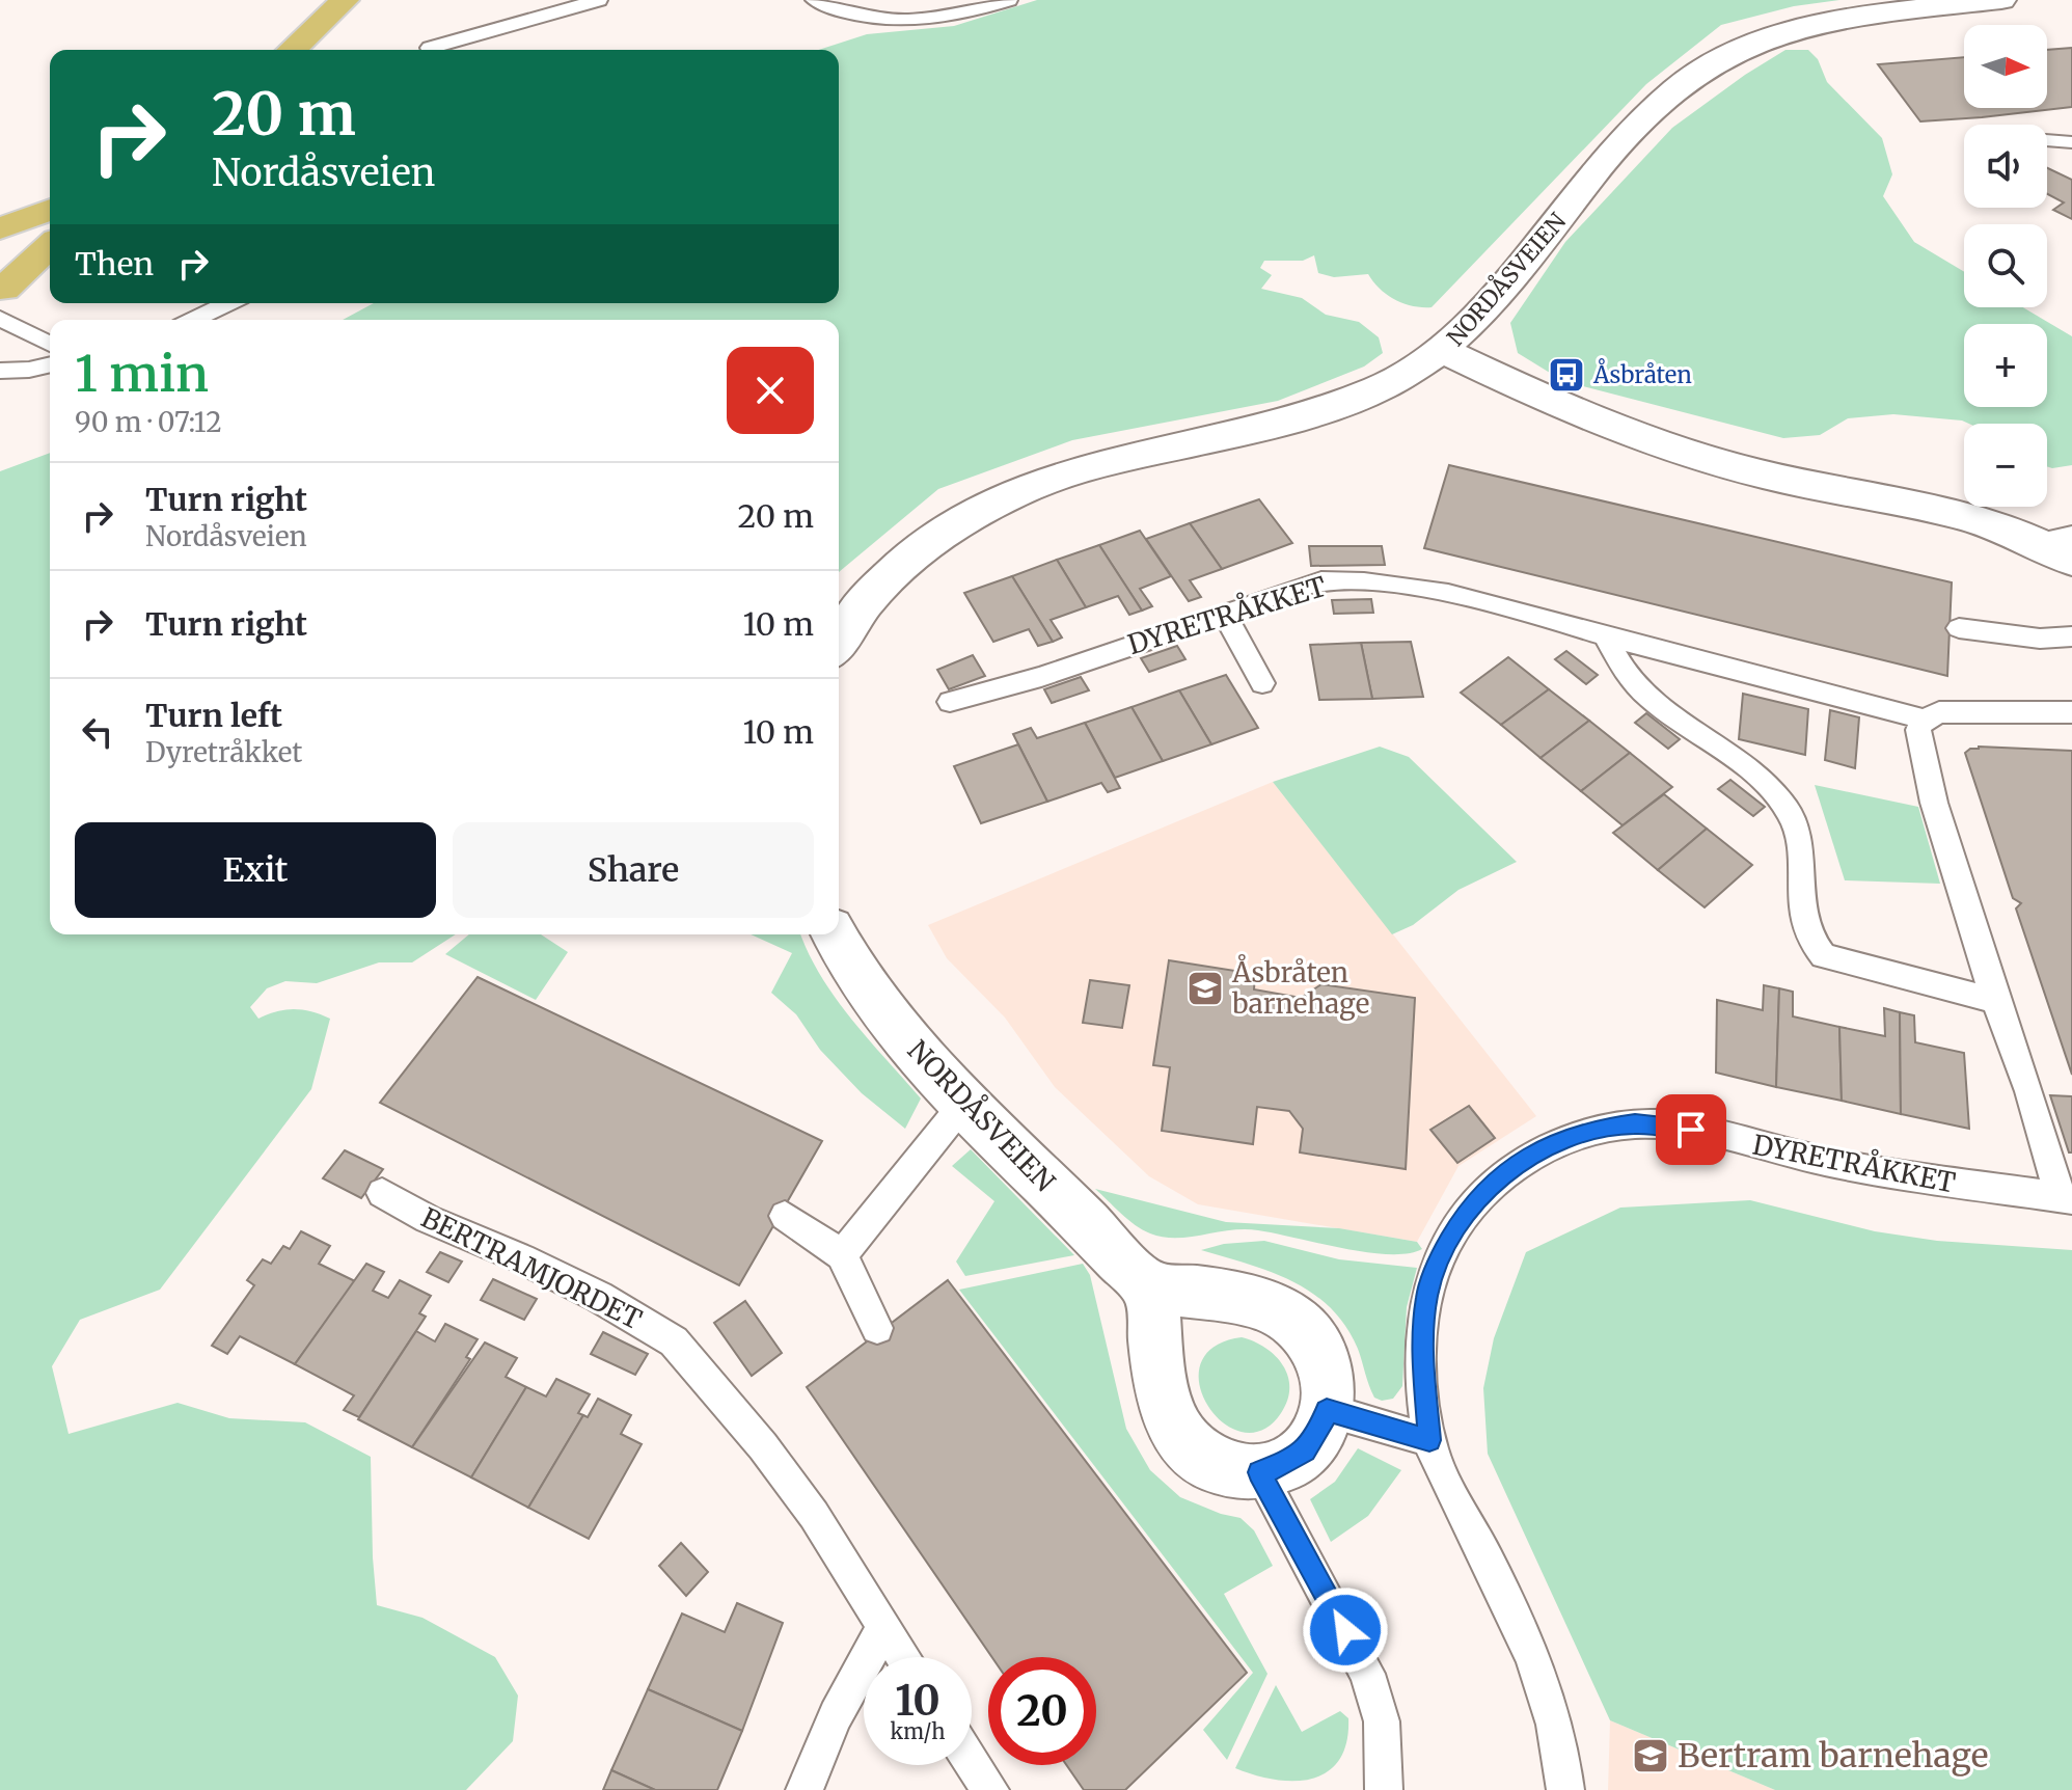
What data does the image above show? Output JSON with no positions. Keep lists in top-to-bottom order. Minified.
{"streets":{"street":["NORDÅSVEIEN"],"lane":["DYRETRÅKKET","BERTRAMJORDET"]},"places":{"bus stop":["Åsbråten"],"school or university":["Åsbråten barnehage","Bertram barnehage"]},"north":"right","page":{"map_buttons":["+","−"],"turn":["20 m","Nordåsveien"],"then":"Then","heading":["1 min","90 m · 07:12"],"list":[{"name":"Turn right","note":"Nordåsveien","value":"20 m"},{"name":"Turn right","value":"10 m"},{"name":"Turn left","note":"Dyretråkket","value":"10 m"}],"buttons":["Exit","Share"],"speed":"10 km/h","limit":"20"}}
